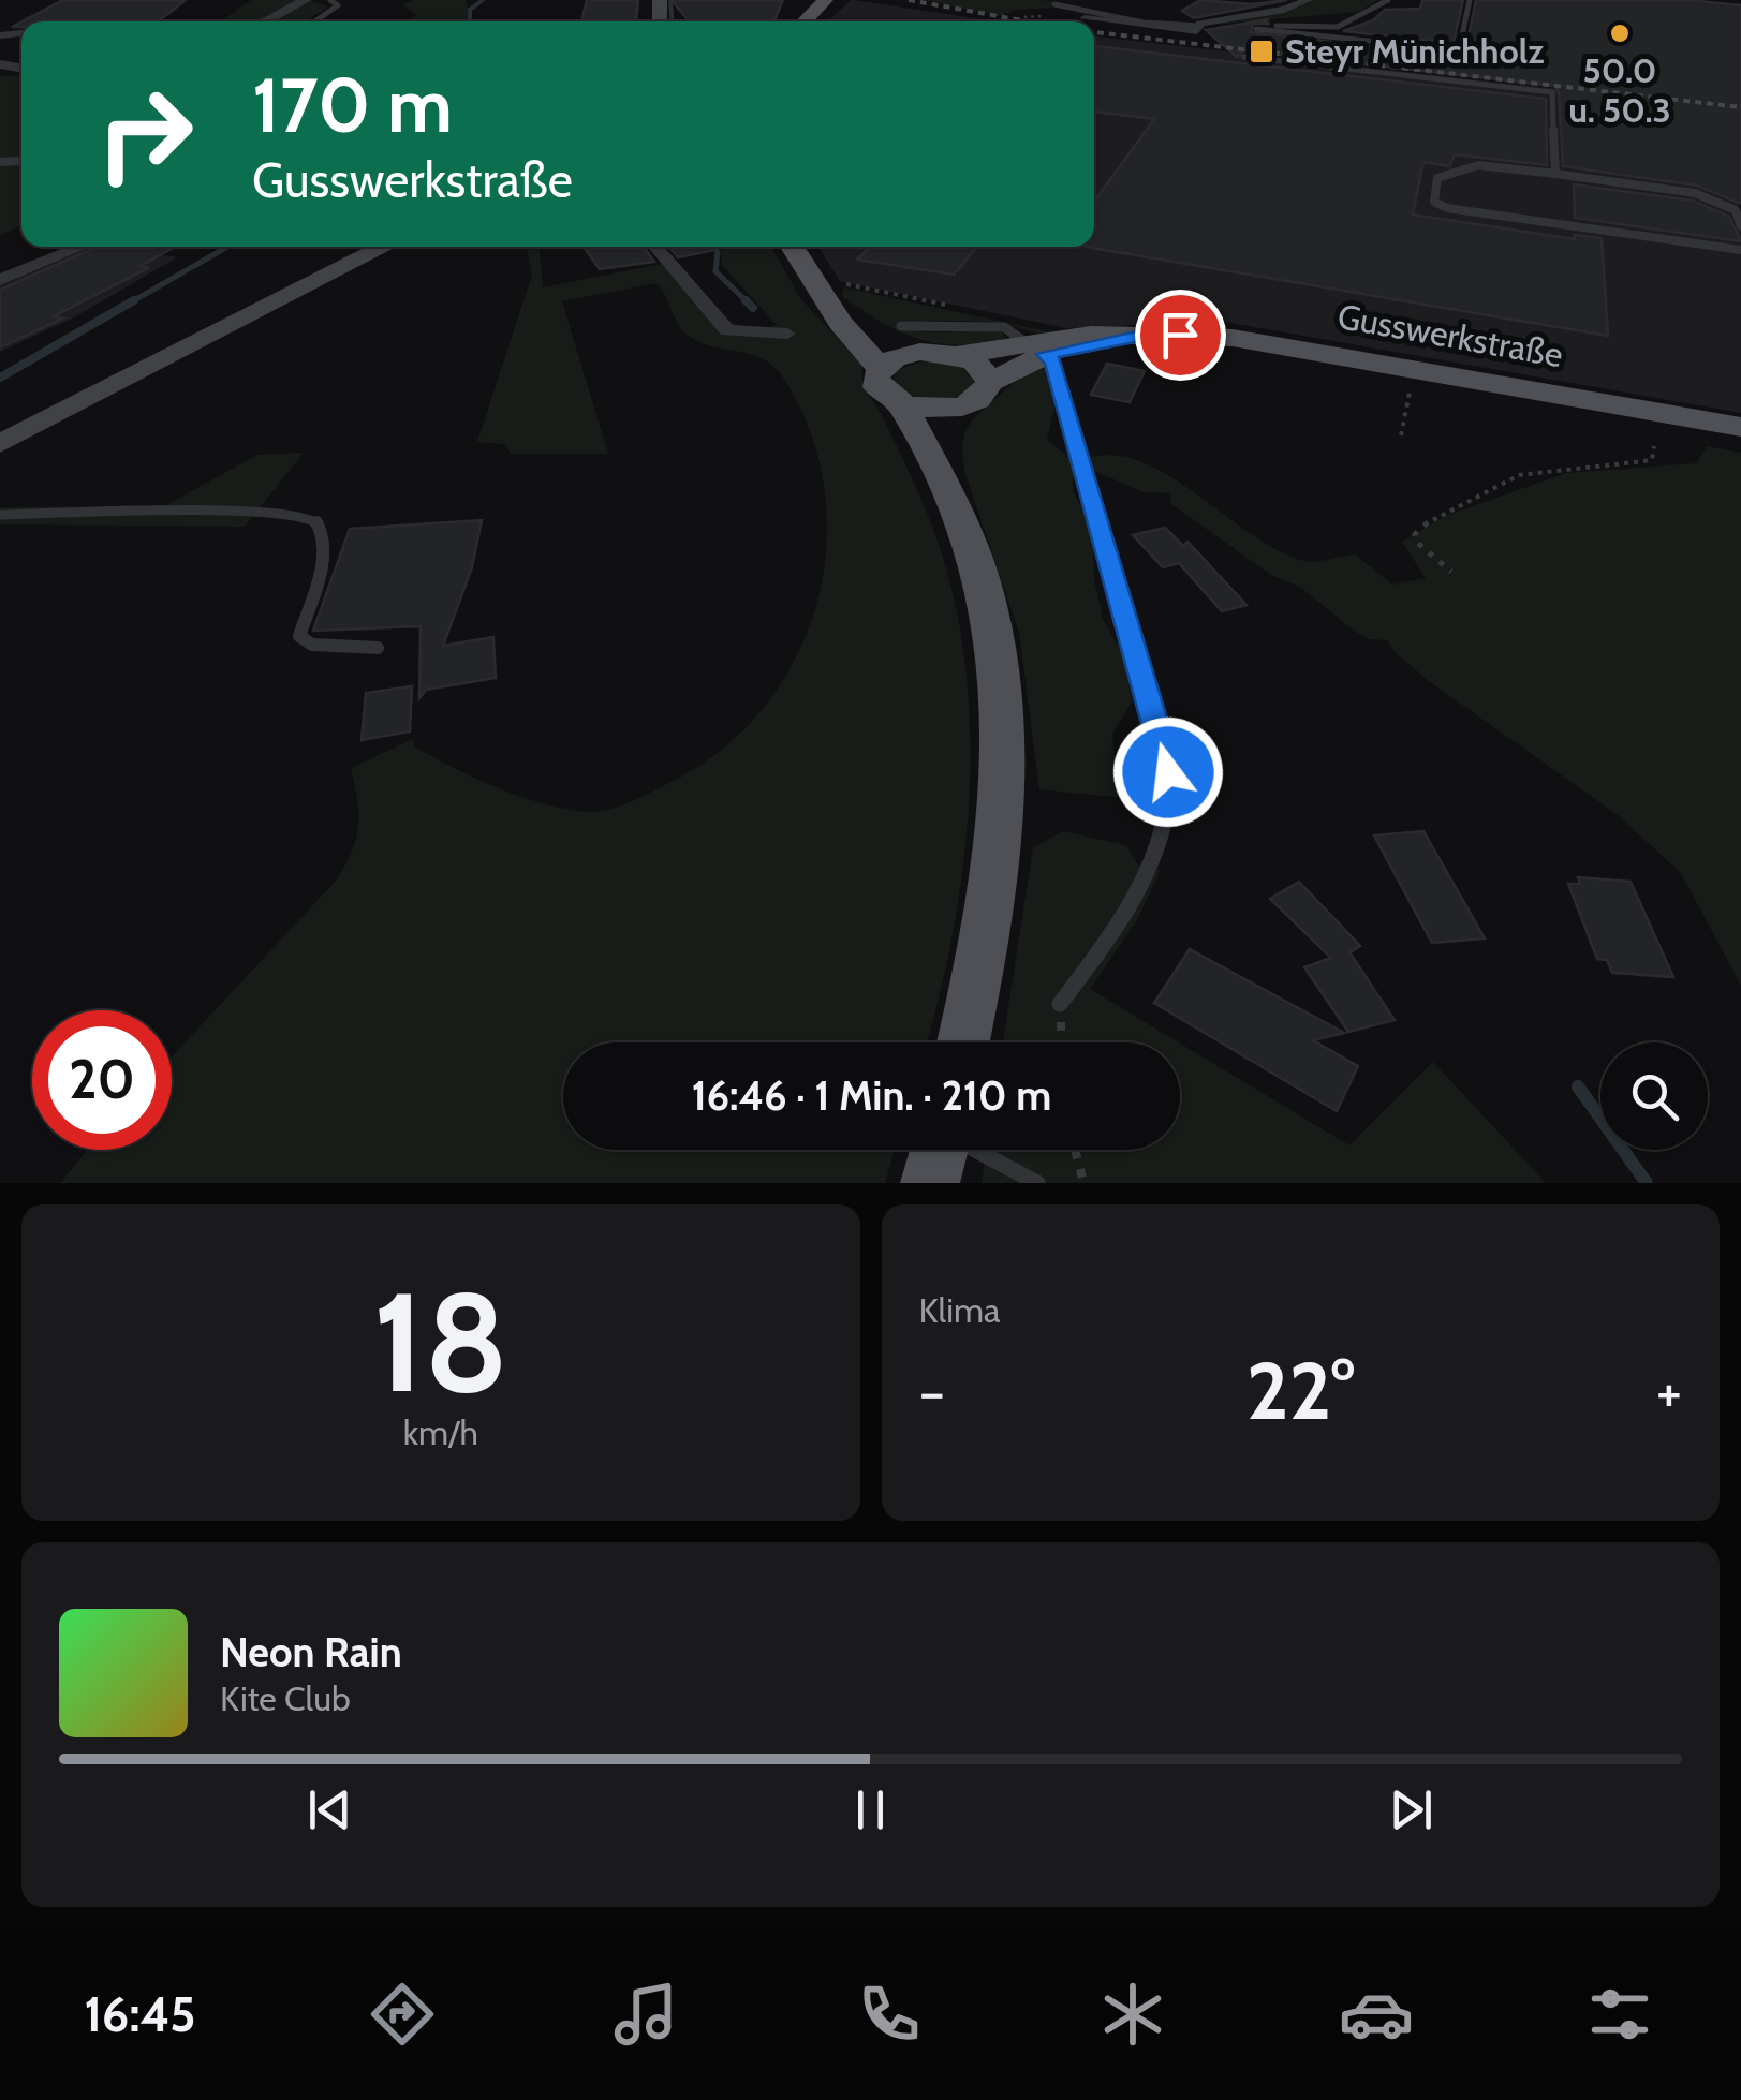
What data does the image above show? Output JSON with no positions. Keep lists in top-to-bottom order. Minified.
{"streets":{"main road":["Gusswerkstraße"]},"places":{"other":["50.0 u. 50.3"],"transit":["Steyr Münichholz"]},"page":{"turn":["170 m","Gusswerkstraße"],"limit":"20","trip":"16:46 · 1 Min. · 210 m","tile":[["18","km/h"],"Klima"],"heat":["−","22°","+"],"song":["Neon Rain","Kite Club"],"tabs":"16:45"}}
